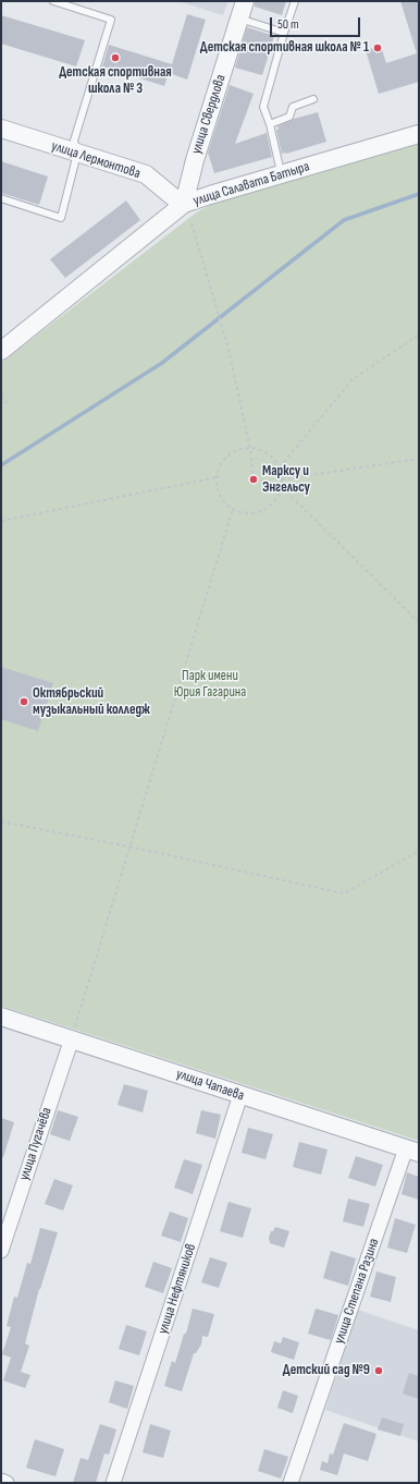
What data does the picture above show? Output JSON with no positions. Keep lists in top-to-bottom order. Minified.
{"streets":{"street":["улица Свердлова","улица Лермонтова","улица Салавата Батыра","улица Чапаева","улица Пугачёва","улица Нефтяников","улица Степана Разина"]},"crossings":[["улица Свердлова","улица Лермонтова"],["улица Свердлова","улица Салавата Батыра"],["улица Лермонтова","улица Салавата Батыра"],["улица Чапаева","улица Пугачёва"],["улица Чапаева","улица Нефтяников"],["улица Чапаева","улица Степана Разина"]],"parks":["Парк имени Юрия Гагарина"],"places":["Детская спортивная школа № 1","Детская спортивная школа № 3","Марксу и Энгельсу","Октябрьский музыкальный колледж","Детский сад №9"],"scale_bar":"50 m"}
